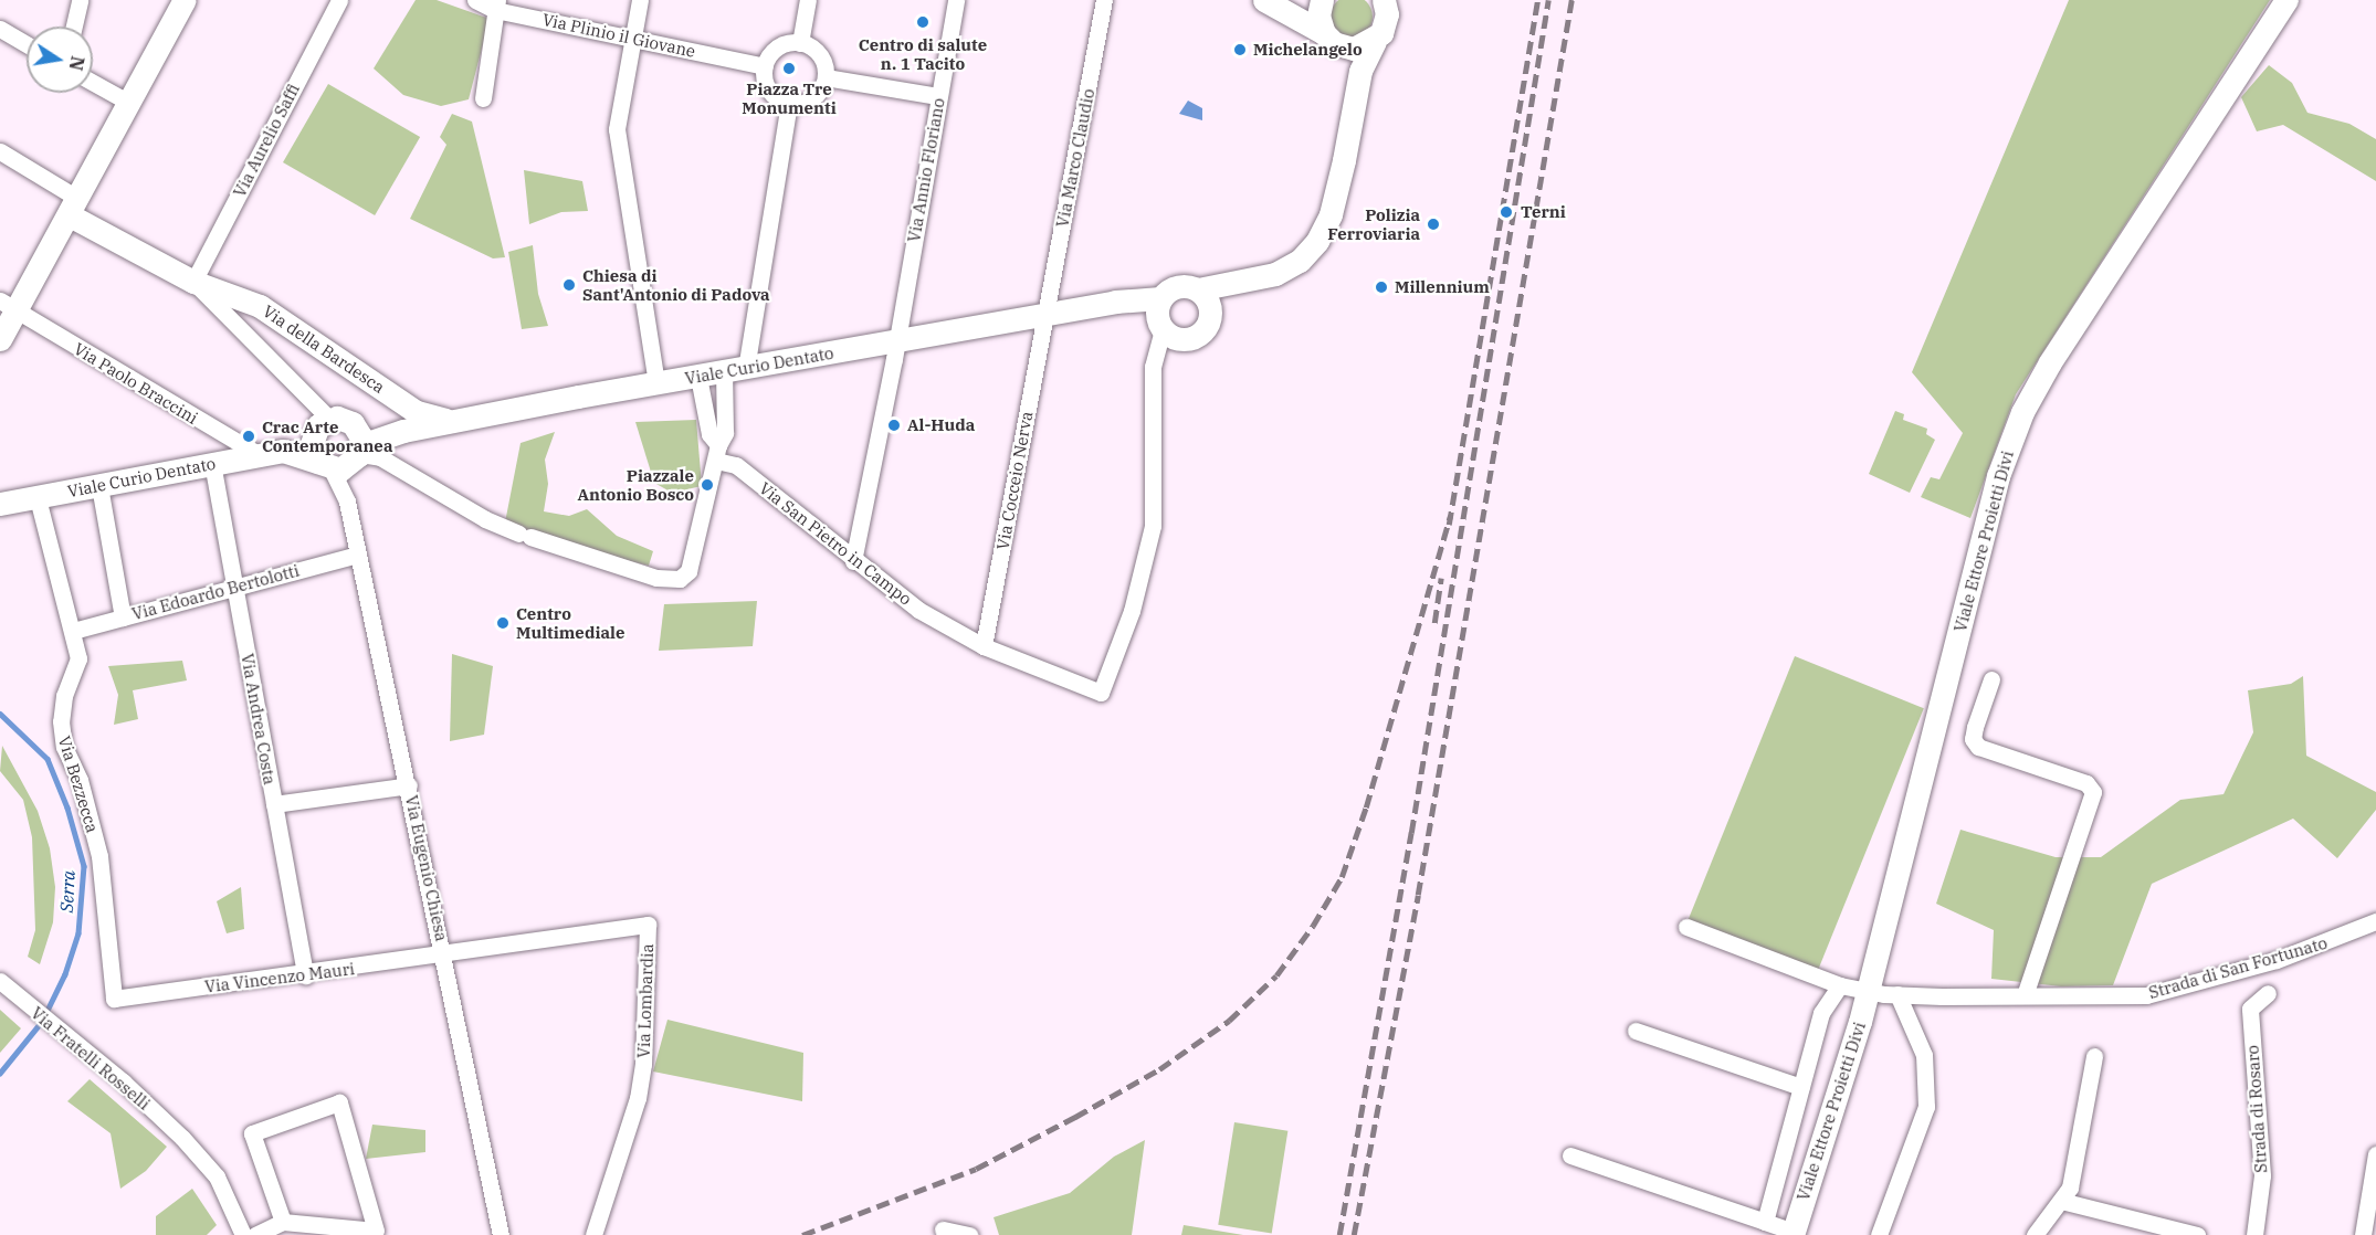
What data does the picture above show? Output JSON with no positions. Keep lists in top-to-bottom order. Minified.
{"streets":{"street":["Via Plinio il Giovane","Via Aurelio Saffi","Via Marco Claudio","Via Annio Floriano","Via della Bardesca","Viale Curio Dentato","Via Paolo Braccini","Via Cocceio Nerva","Viale Ettore Proietti Divi","Via San Pietro in Campo","Via Edoardo Bertolotti","Via Andrea Costa","Via Bezzecca","Via Eugenio Chiesa","Strada di San Fortunato","Via Vincenzo Mauri","Via Lombardia","Via Fratelli Rosselli","Strada di Rosaro"]},"crossings":[["Via Aurelio Saffi","Via della Bardesca"],["Via Marco Claudio","Viale Curio Dentato"],["Via Marco Claudio","Via Cocceio Nerva"],["Via Annio Floriano","Viale Curio Dentato"],["Via Annio Floriano","Via San Pietro in Campo"],["Via della Bardesca","Viale Curio Dentato"],["Via della Bardesca","Via Eugenio Chiesa"],["Viale Curio Dentato","Via Paolo Braccini"],["Viale Curio Dentato","Via Cocceio Nerva"],["Viale Curio Dentato","Via San Pietro in Campo"],["Viale Curio Dentato","Via Andrea Costa"],["Viale Curio Dentato","Via Bezzecca"],["Viale Curio Dentato","Via Eugenio Chiesa"],["Via Cocceio Nerva","Via San Pietro in Campo"],["Viale Ettore Proietti Divi","Strada di San Fortunato"],["Via Edoardo Bertolotti","Via Andrea Costa"],["Via Edoardo Bertolotti","Via Bezzecca"],["Via Edoardo Bertolotti","Via Eugenio Chiesa"],["Via Andrea Costa","Via Vincenzo Mauri"],["Via Bezzecca","Via Vincenzo Mauri"],["Via Eugenio Chiesa","Via Vincenzo Mauri"],["Via Eugenio Chiesa","Via Lombardia"],["Via Vincenzo Mauri","Via Lombardia"]],"water":["Serra"],"places":["Centro di salute n. 1 Tacito","Michelangelo","Piazza Tre Monumenti","Terni","Polizia Ferroviaria","Chiesa di Sant'Antonio di Padova","Millennium","Al-Huda","Crac Arte Contemporanea","Piazzale Antonio Bosco","Centro Multimediale"],"north":"right"}
